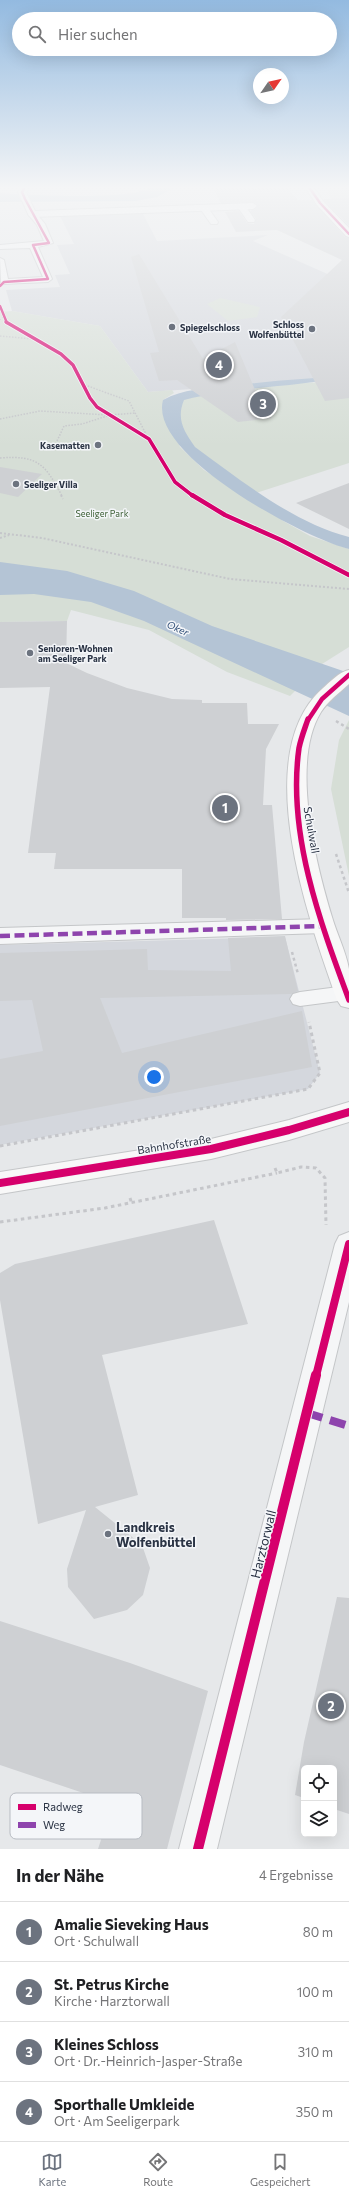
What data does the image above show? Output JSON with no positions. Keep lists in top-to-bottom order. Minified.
{"streets":{"street":["Schulwall","Bahnhofstraße","Harztorwall"]},"water":["Oker"],"parks":["Seeliger Park"],"places":["Spiegelschloss","Schloss Wolfenbüttel","Kasematten","Seeliger Villa","Senioren-Wohnen am Seeliger Park","Landkreis Wolfenbüttel"],"legend":["Radweg","Weg"],"north":"top right","page":{"search":"Hier suchen","pins":["4","3","1","2"],"heading":["In der Nähe","4 Ergebnisse"],"list":[{"mark":"1","name":"Amalie Sieveking Haus","note":"Ort · Schulwall","value":"80 m"},{"mark":"2","name":"St. Petrus Kirche","note":"Kirche · Harztorwall","value":"100 m"},{"mark":"3","name":"Kleines Schloss","note":"Ort · Dr.-Heinrich-Jasper-Straße","value":"310 m"},{"mark":"4","name":"Sporthalle Umkleide","note":"Ort · Am Seeligerpark","value":"350 m"}],"nav":["Karte","Route","Gespeichert"]}}
